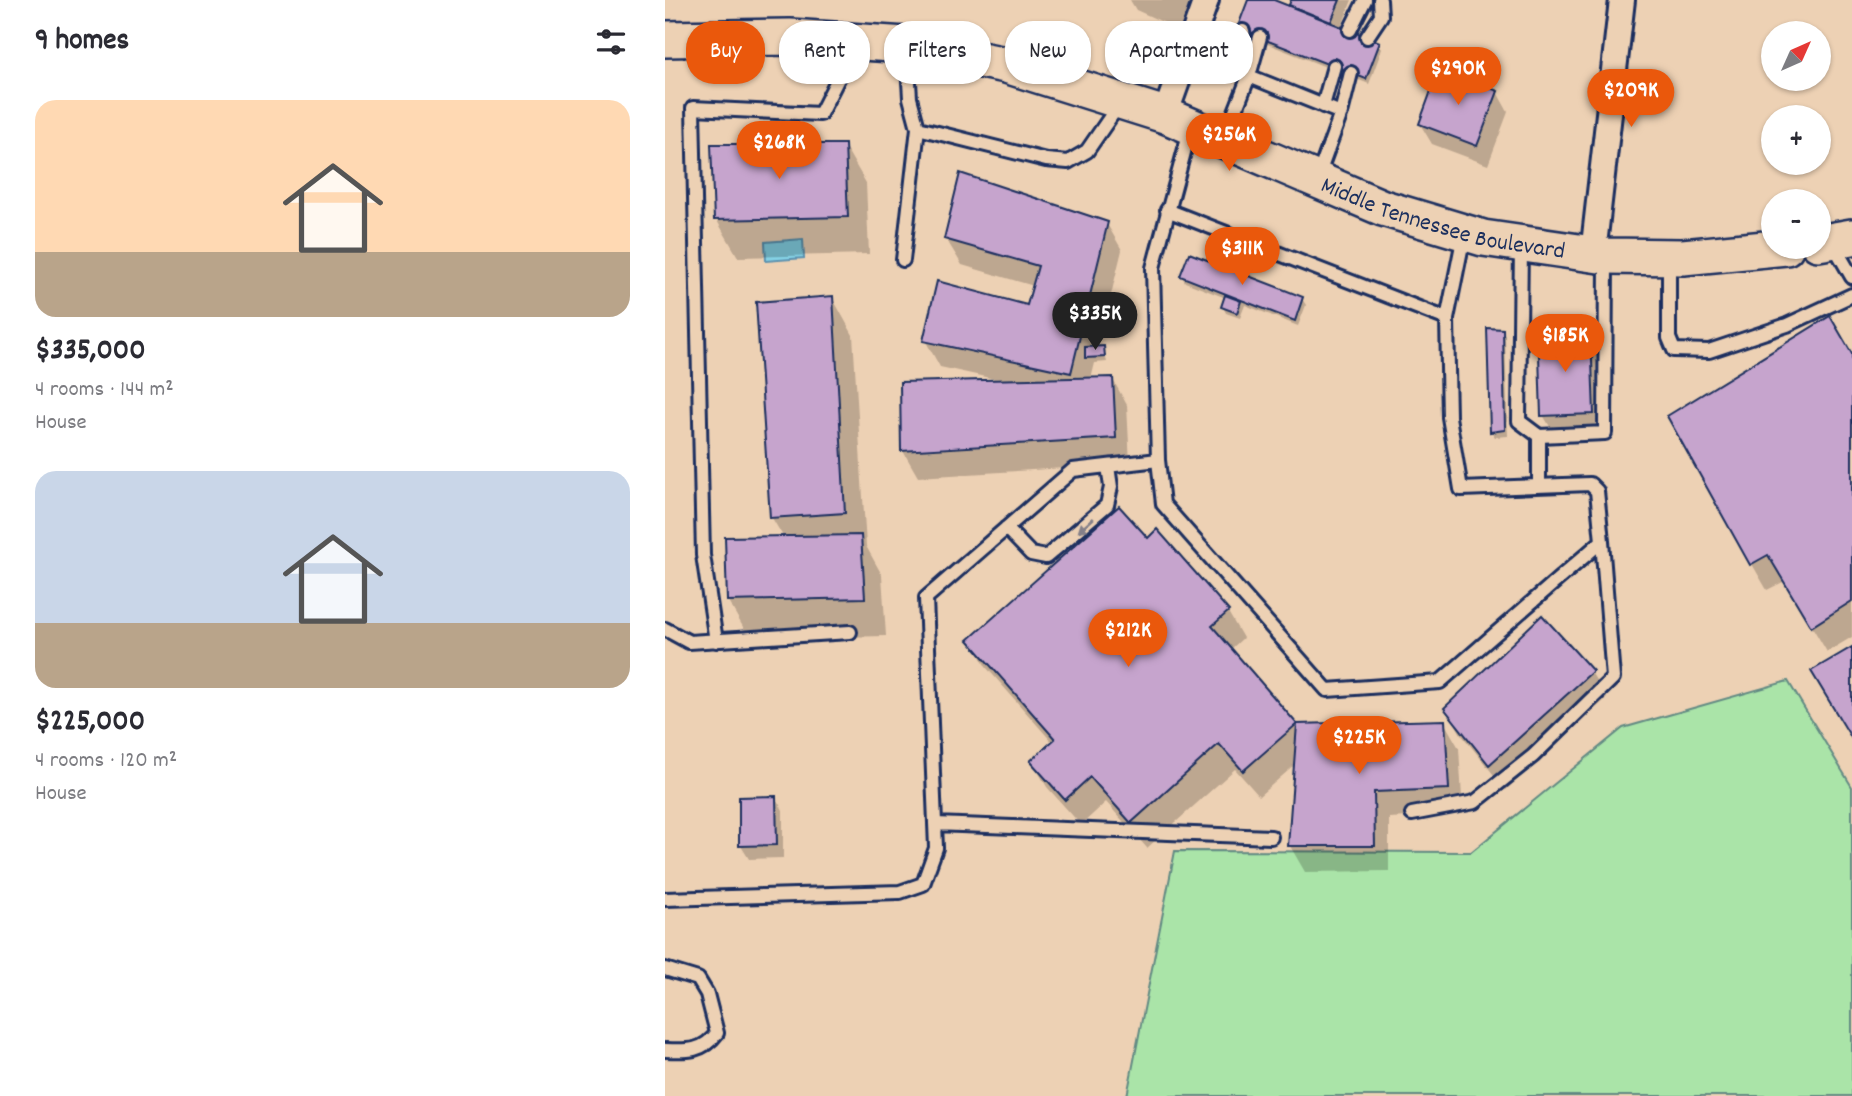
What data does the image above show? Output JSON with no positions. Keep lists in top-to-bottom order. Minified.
{"streets":{"main road":["Middle Tennessee Boulevard"]},"north":"top right","page":{"heading":"9 homes","map_buttons":["+","−"],"chip":["Buy","Rent","Filters","New","Apartment"],"price":["$290K","$209K","$256K","$268K","$311K","$335K","$185K","$212K","$225K"],"list":[{"name":"$335,000","note":"4 rooms · 144 m² · House"},{"name":"$225,000","note":"4 rooms · 120 m² · House"}]}}
